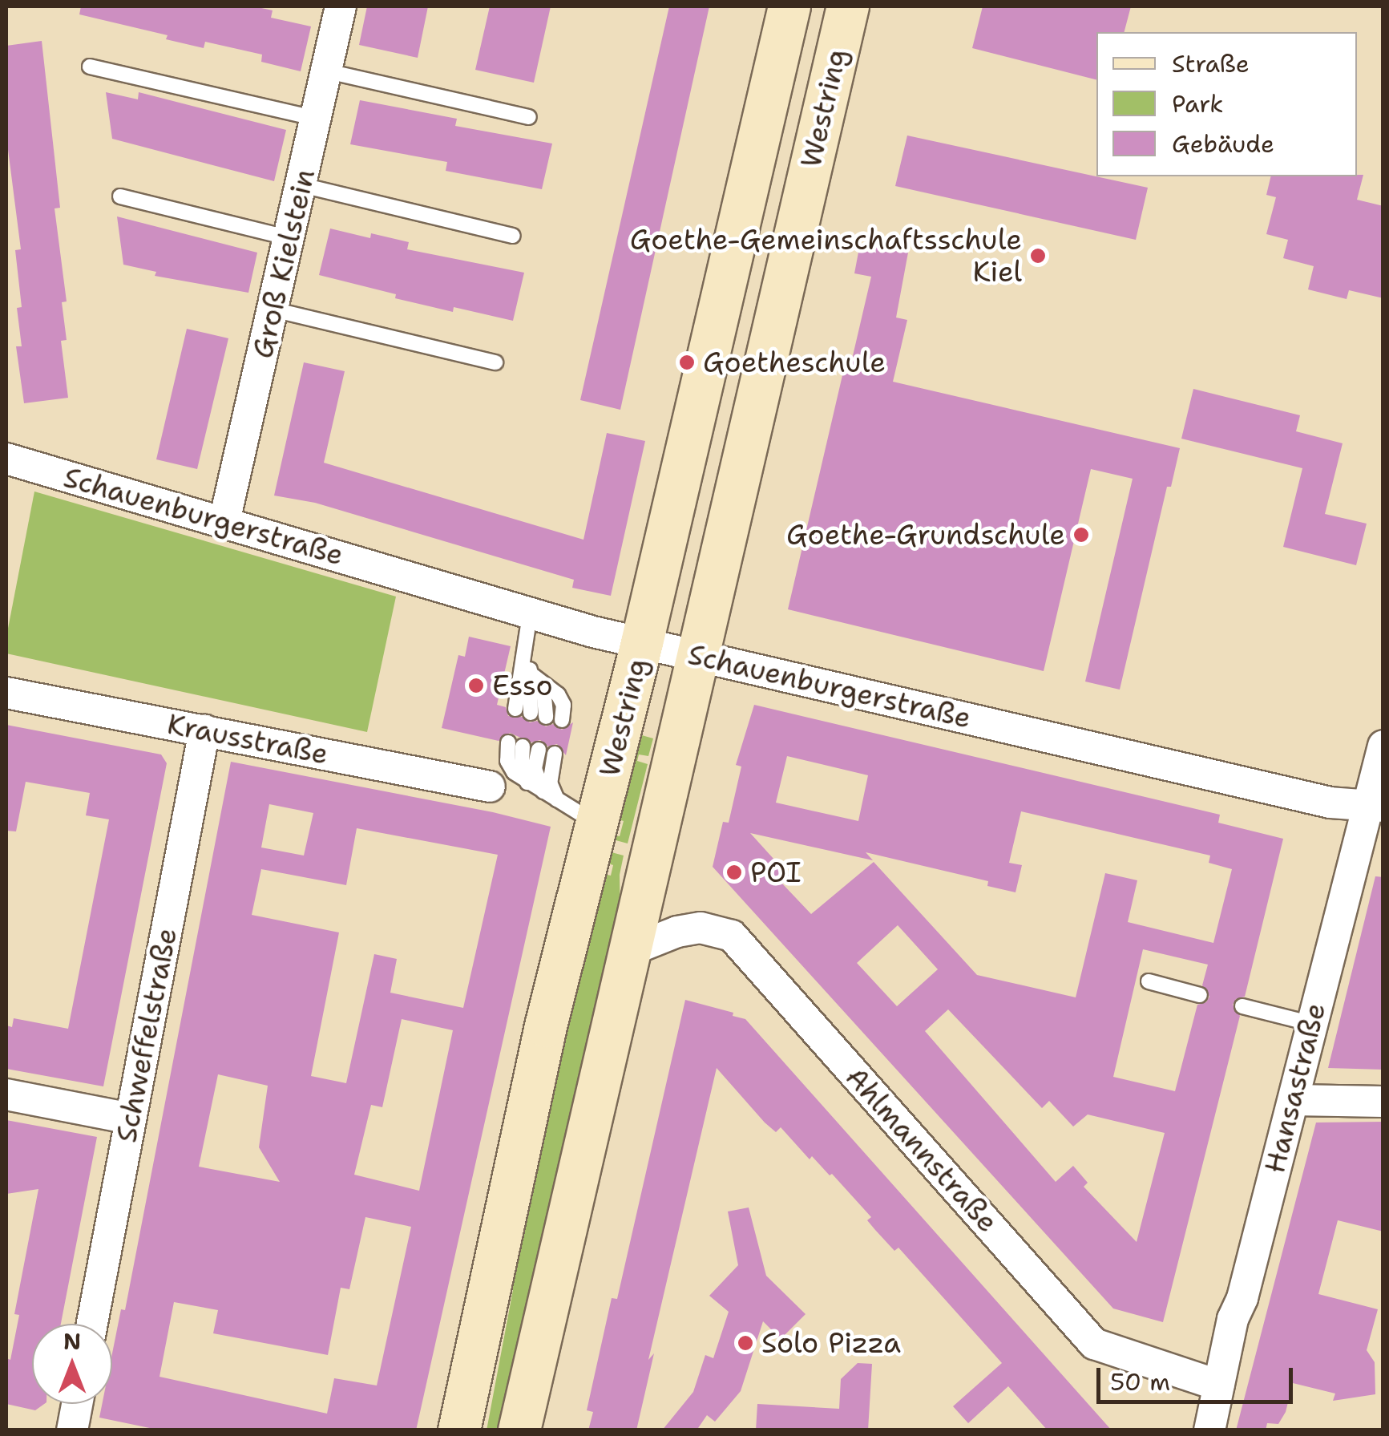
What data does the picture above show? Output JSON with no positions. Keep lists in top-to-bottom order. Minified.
{"streets":{"main road":["Westring"],"street":["Groß Kielstein","Schauenburgerstraße","Krausstraße","Schweffelstraße","Hansastraße","Ahlmannstraße"]},"crossings":[["Westring","Schauenburgerstraße"],["Westring","Ahlmannstraße"],["Groß Kielstein","Schauenburgerstraße"],["Schauenburgerstraße","Hansastraße"],["Krausstraße","Schweffelstraße"],["Hansastraße","Ahlmannstraße"]],"places":["Goethe-Gemeinschaftsschule Kiel","Goetheschule","Goethe-Grundschule","Esso","POI","Solo Pizza"],"legend":["Straße","Park","Gebäude"],"scale_bar":"50 m","north":"top"}
